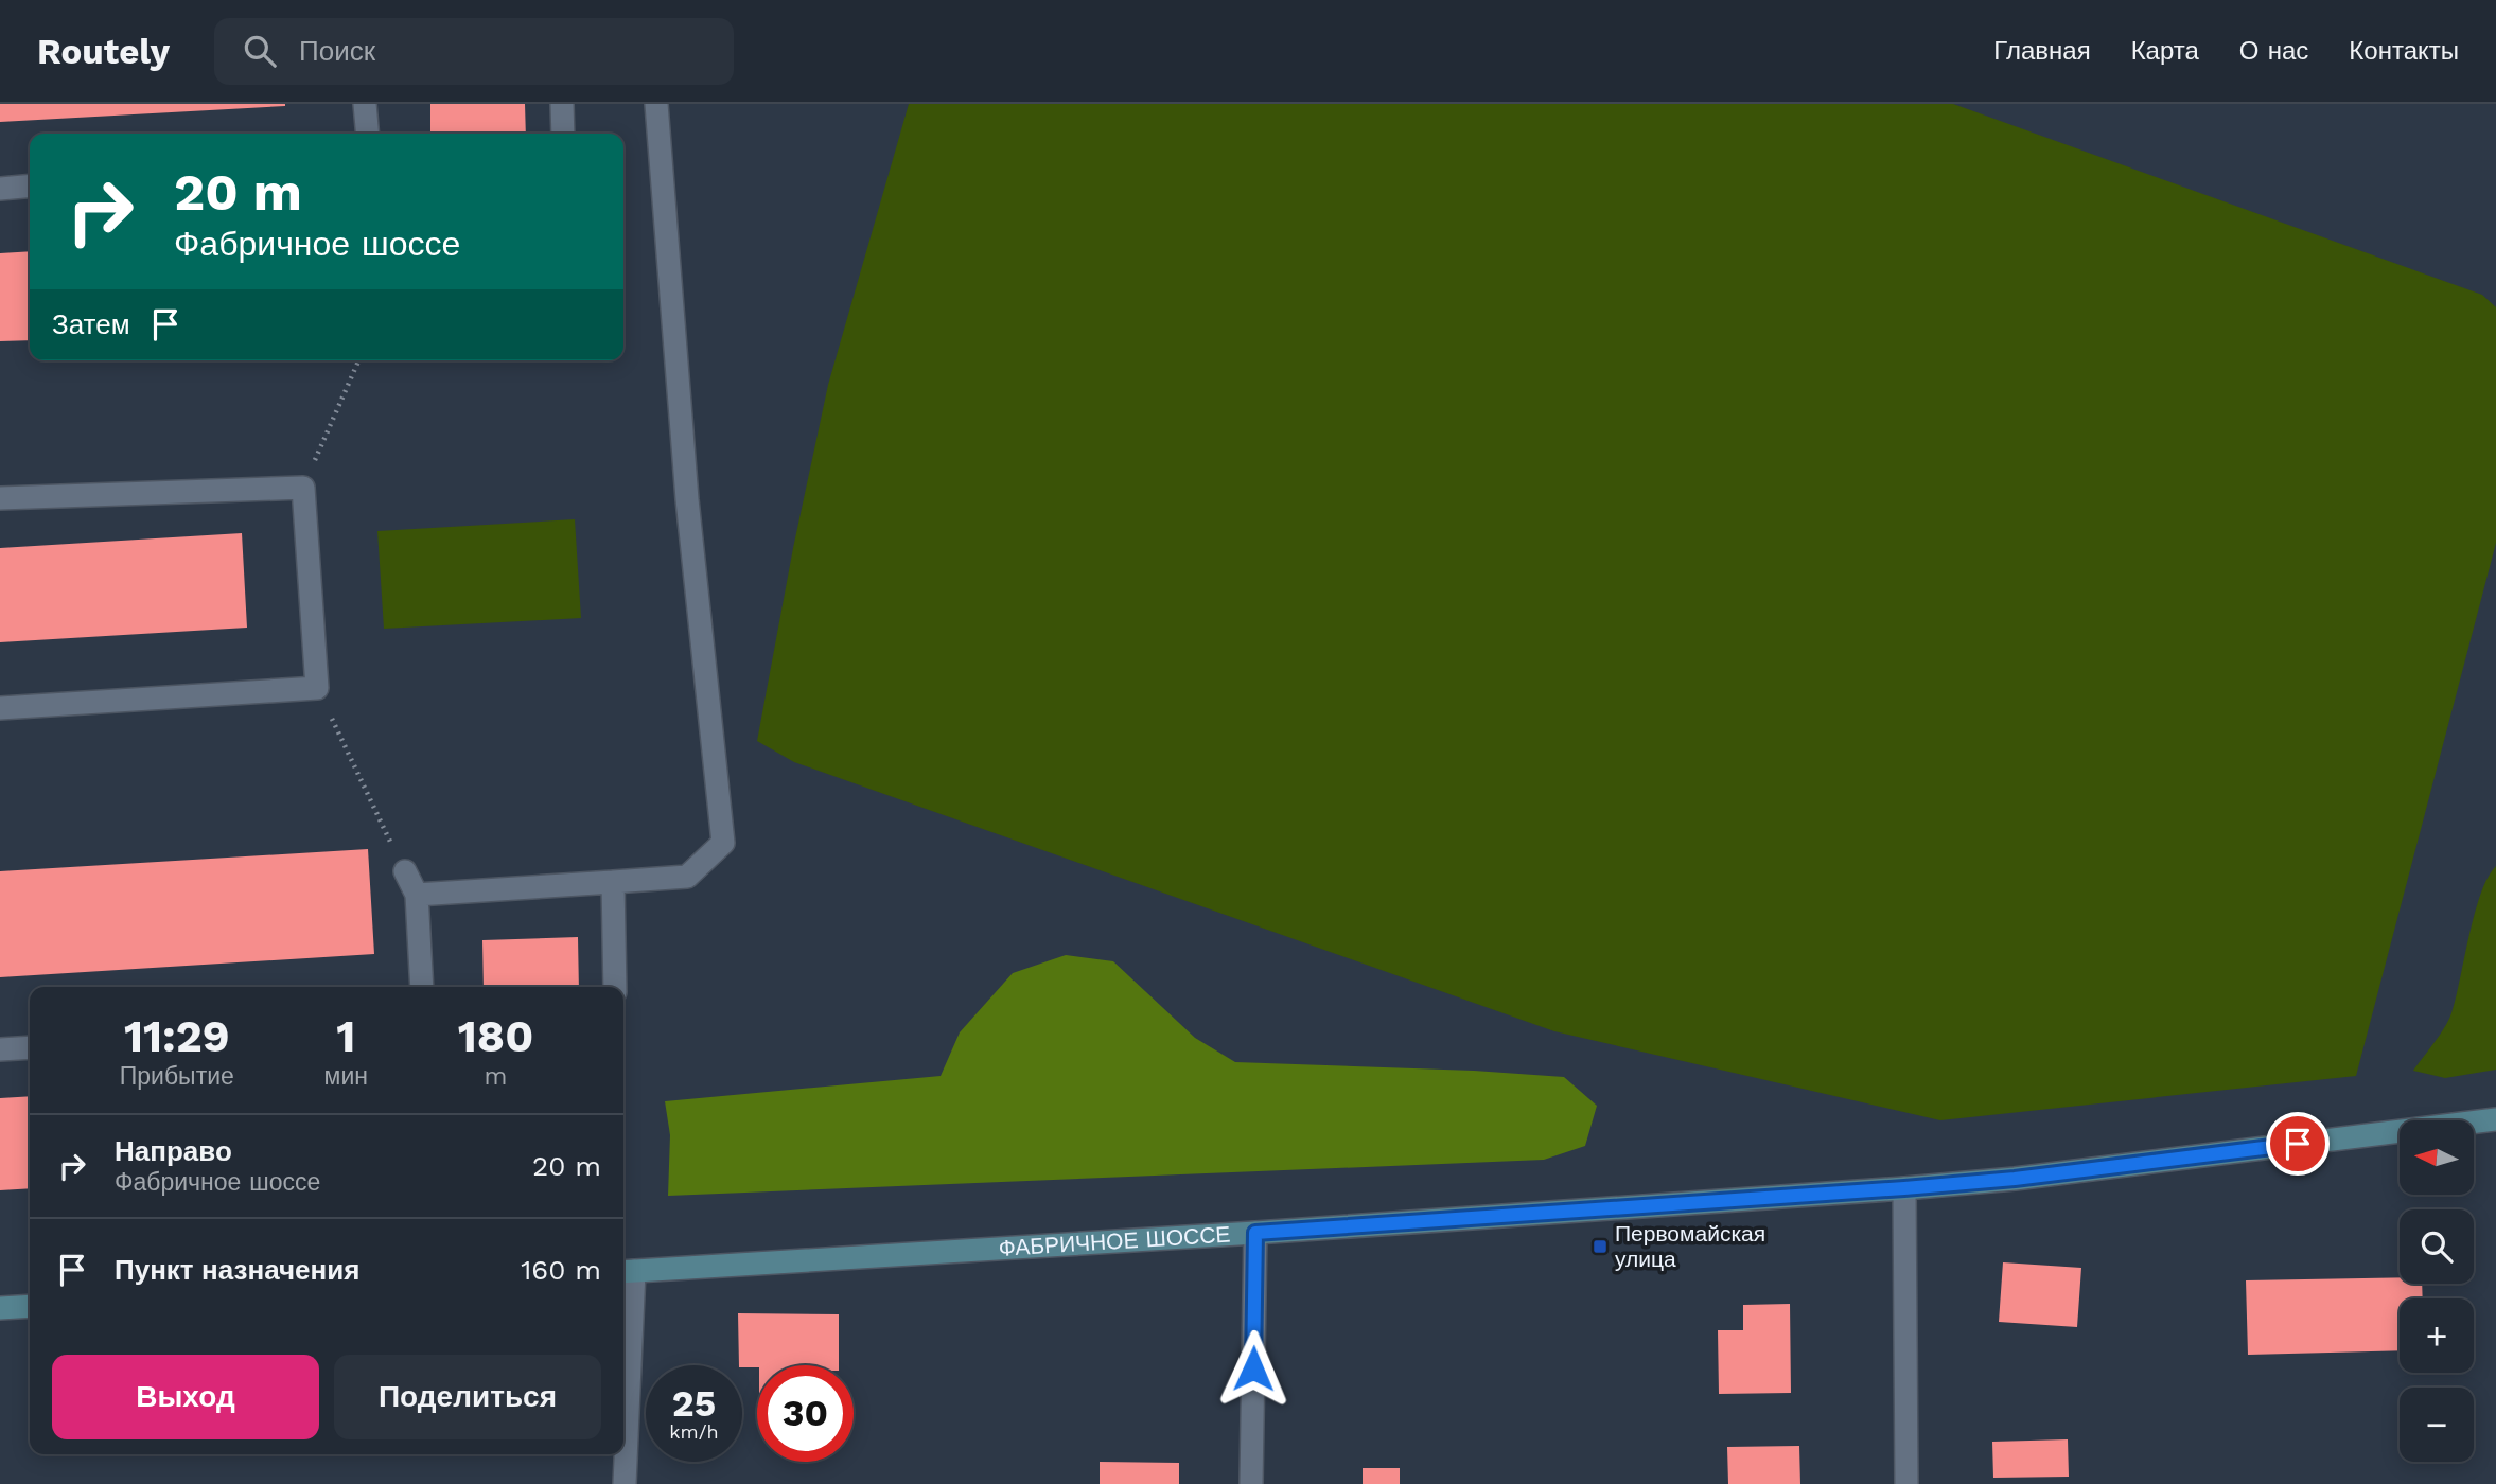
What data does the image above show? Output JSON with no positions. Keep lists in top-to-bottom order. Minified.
{"streets":{"main road":["ФАБРИЧНОЕ ШОССЕ"]},"places":{"transit":["Первомайская улица"]},"north":"left","page":{"header":"Routely","search":"Поиск","nav":["Главная","Карта","О нас","Контакты"],"turn":["20 m","Фабричное шоссе"],"then":"Затем","eta":["11:29","Прибытие","1","мин","180","m"],"list":[{"name":"Направо","note":"Фабричное шоссе","value":"20 m"},{"name":"Пункт назначения","value":"160 m"}],"map_buttons":["+","−"],"buttons":["Выход","Поделиться"],"speed":"25 km/h","limit":"30"}}
